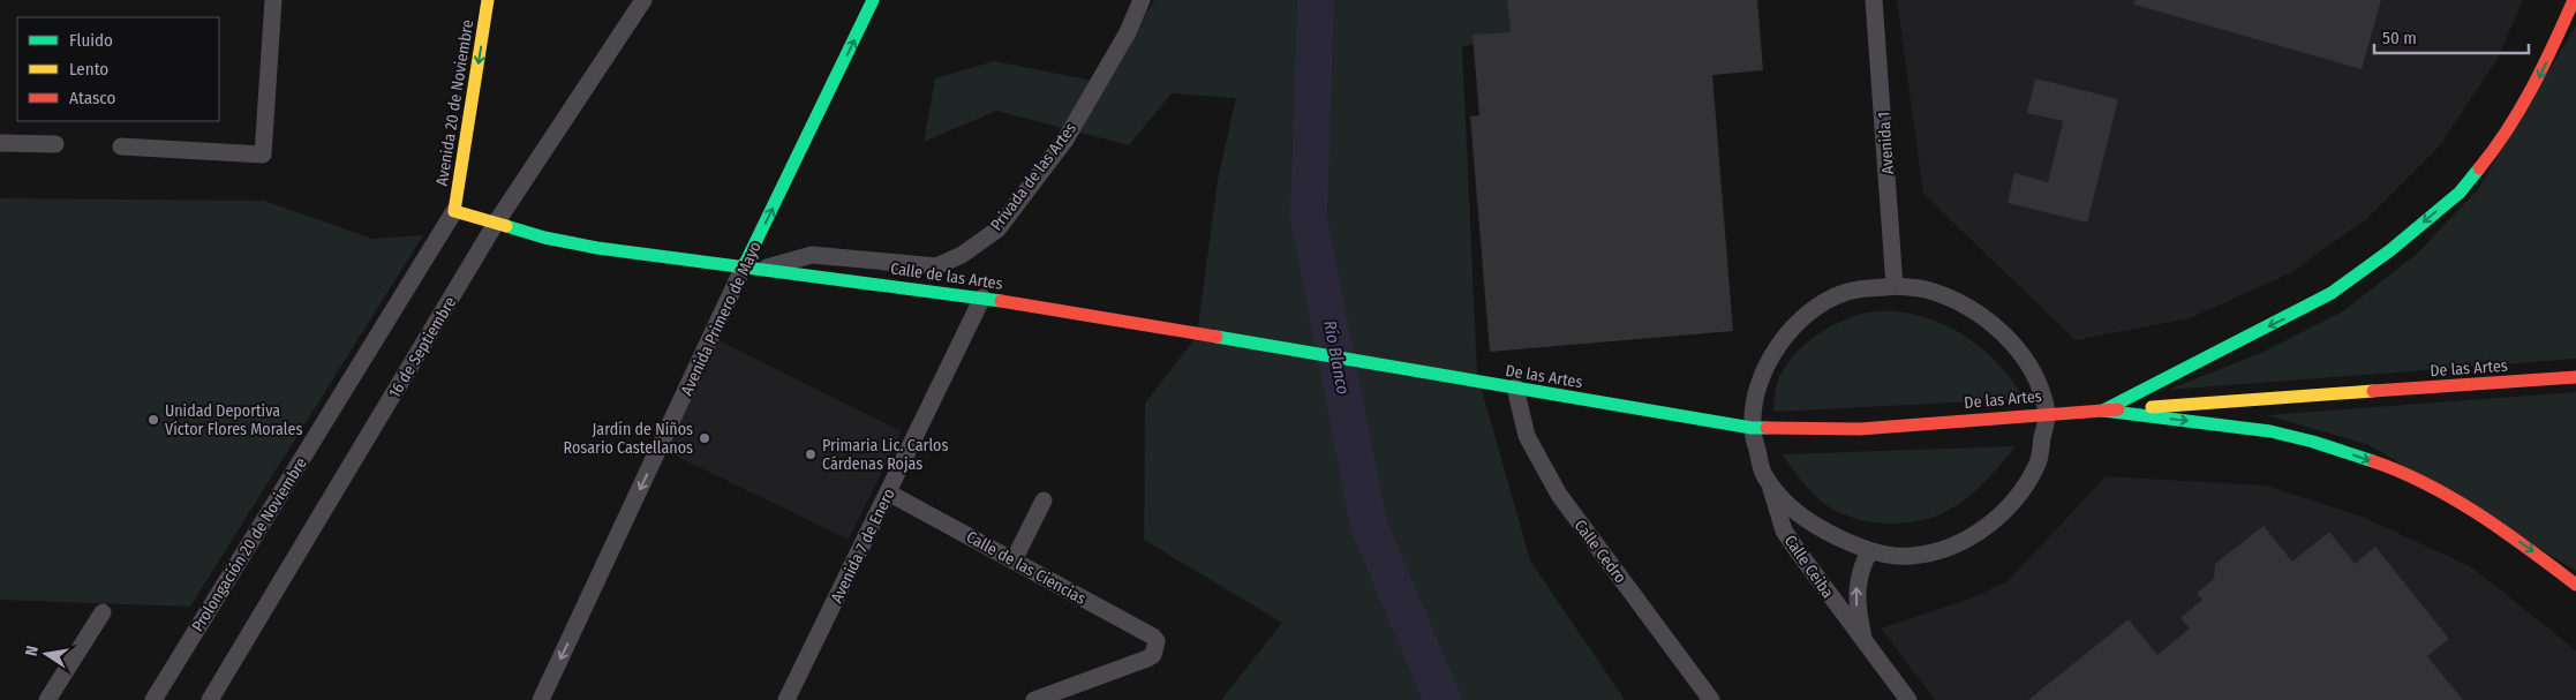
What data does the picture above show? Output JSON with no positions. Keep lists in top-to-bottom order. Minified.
{"streets":{"main road":["Avenida 20 de Noviembre","Calle de las Artes","Avenida Primero de Mayo","De las Artes"],"street":["Avenida 1","Privada de las Artes","16 de Septiembre","Prolongación 20 de Noviembre","Avenida 7 de Enero","Calle Cedro","Calle Ceiba","Calle de las Ciencias"]},"crossings":[["Avenida 20 de Noviembre","Calle de las Artes"],["Avenida 20 de Noviembre","Prolongación 20 de Noviembre"],["Privada de las Artes","Calle de las Artes"],["Calle de las Artes","Avenida Primero de Mayo"],["Calle de las Artes","16 de Septiembre"],["Calle de las Artes","De las Artes"],["Calle de las Artes","Prolongación 20 de Noviembre"],["Calle de las Artes","Avenida 7 de Enero"],["De las Artes","Calle Cedro"],["Avenida 7 de Enero","Calle de las Ciencias"]],"one_way":["Avenida 20 de Noviembre"],"water":["Río Blanco"],"places":["Unidad Deportiva Víctor Flores Morales","Jardín de Niños Rosario Castellanos","Primaria Lic. Carlos Cárdenas Rojas"],"legend":["Fluido","Lento","Atasco"],"scale_bar":"50 m","north":"left"}
